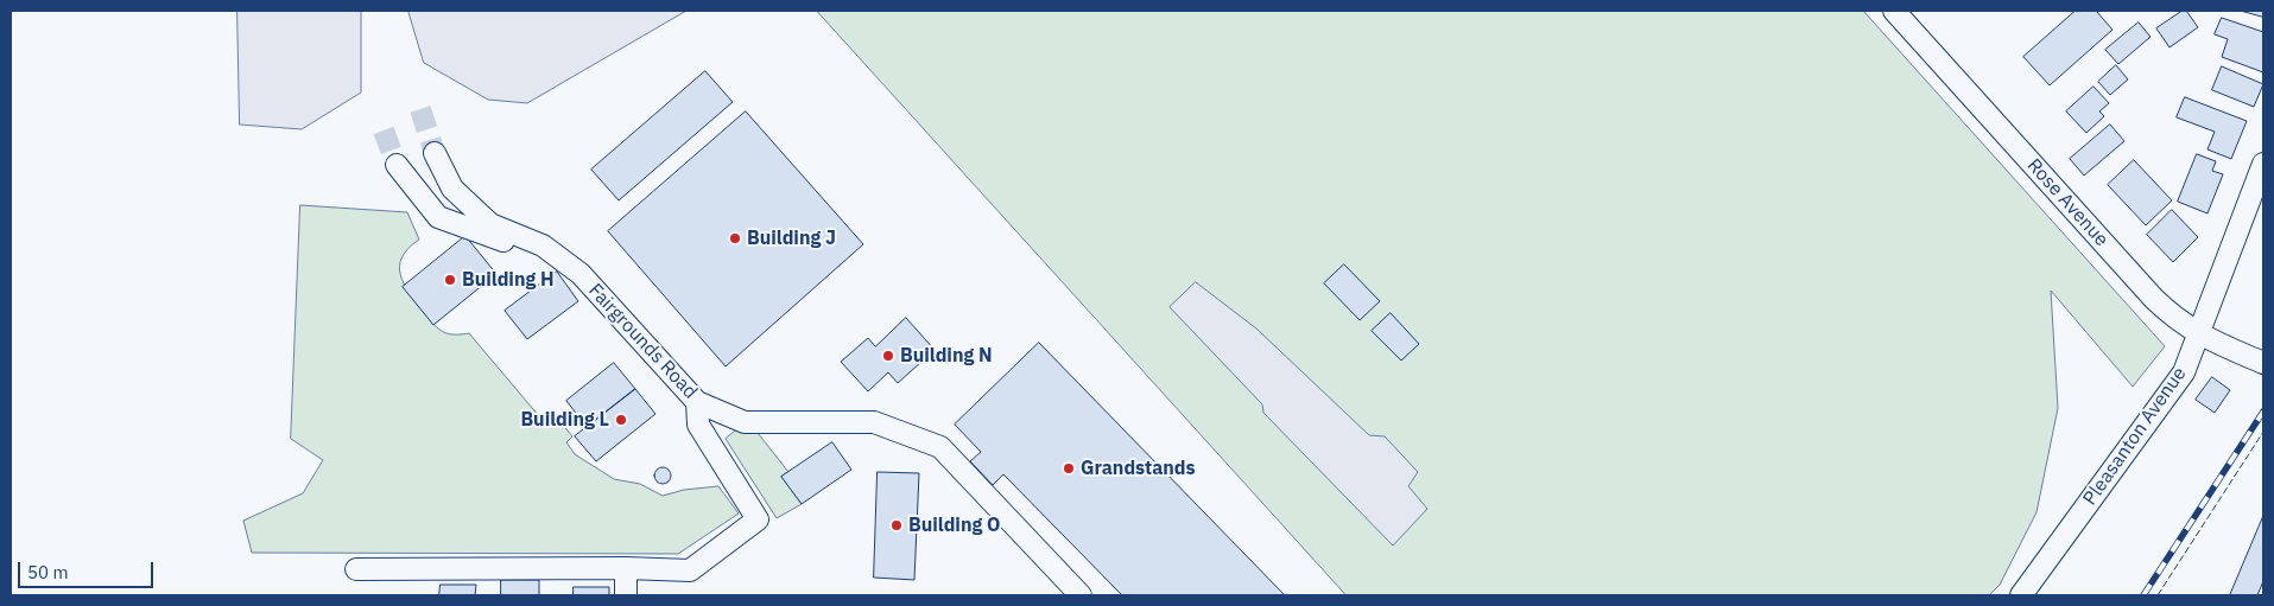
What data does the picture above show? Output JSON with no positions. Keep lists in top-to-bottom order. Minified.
{"streets":{"street":["Rose Avenue","Fairgrounds Road","Pleasanton Avenue"]},"crossings":[["Rose Avenue","Pleasanton Avenue"]],"places":["Building J","Building H","Building N","Building L","Grandstands","Building O"],"scale_bar":"50 m"}
